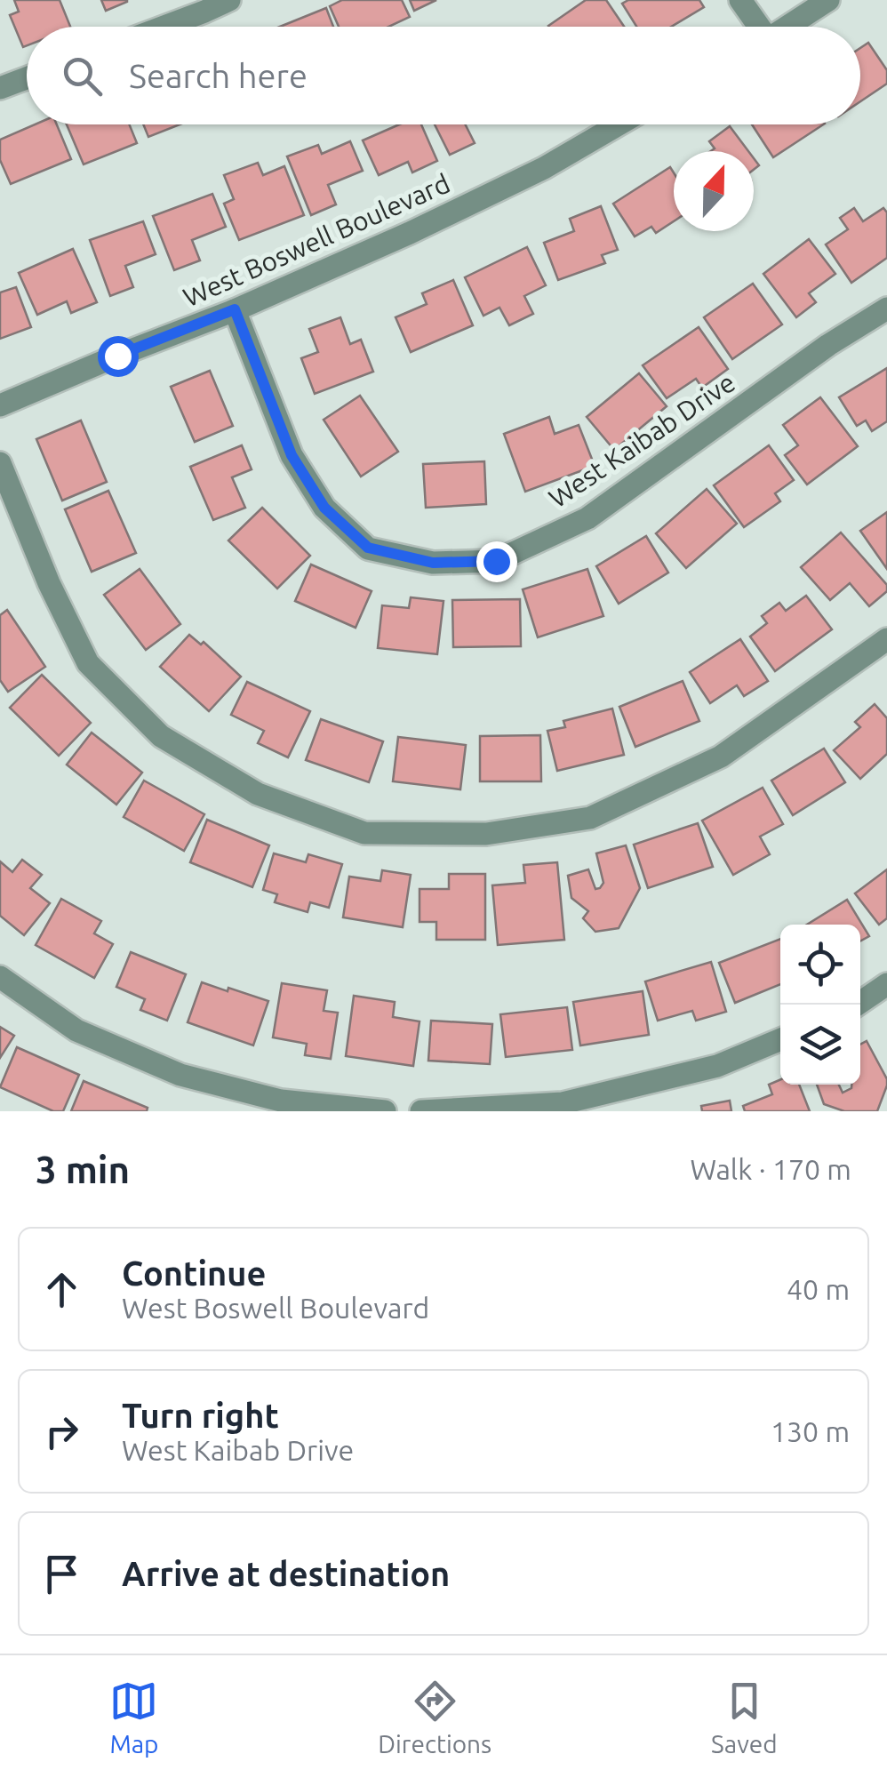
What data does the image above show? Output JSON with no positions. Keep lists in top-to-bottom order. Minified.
{"streets":{"street":["West Boswell Boulevard","West Kaibab Drive"]},"crossings":[["West Boswell Boulevard","West Kaibab Drive"]],"north":"top","page":{"search":"Search here","heading":["3 min","Walk · 170 m"],"list":[["Continue","West Boswell Boulevard","40 m"],["Turn right","West Kaibab Drive","130 m"],"Arrive at destination"],"nav":["Map","Directions","Saved"]}}
